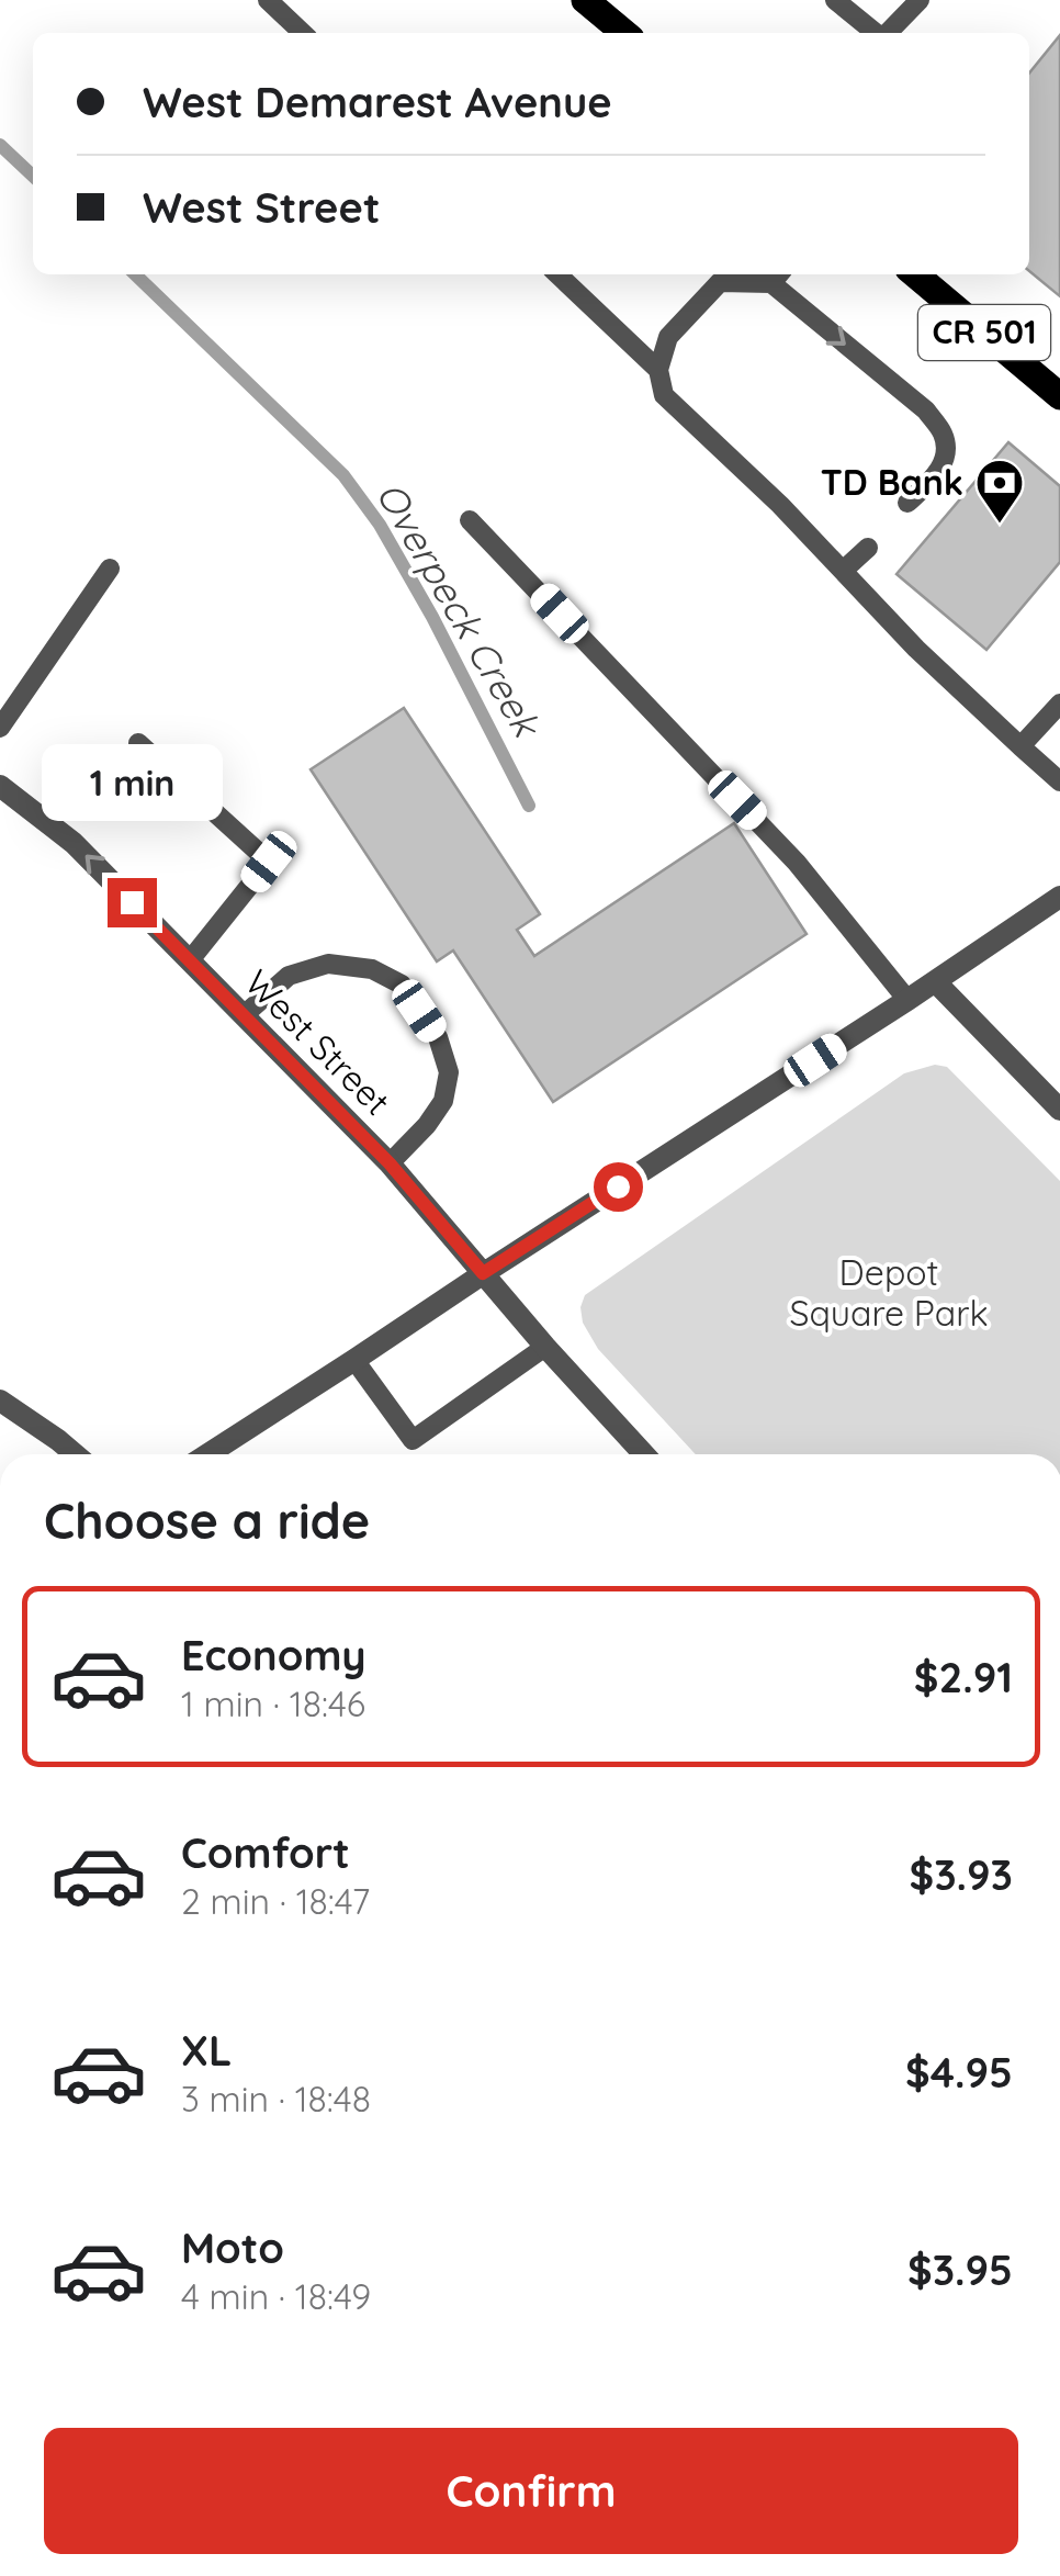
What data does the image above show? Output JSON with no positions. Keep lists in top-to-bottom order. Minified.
{"streets":{"main road":["CR 501"],"street":["West Street"]},"water":["Overpeck Creek"],"parks":["Depot Square Park"],"places":{"bank":["TD Bank"]},"page":{"banner":["West Demarest Avenue","West Street"],"bubble":"1 min","heading":"Choose a ride","list":[{"name":"Economy","note":"1 min · 18:46","value":"$2.91"},{"name":"Comfort","note":"2 min · 18:47","value":"$3.93"},{"name":"XL","note":"3 min · 18:48","value":"$4.95"},{"name":"Moto","note":"4 min · 18:49","value":"$3.95"}],"buttons":"Confirm"}}
